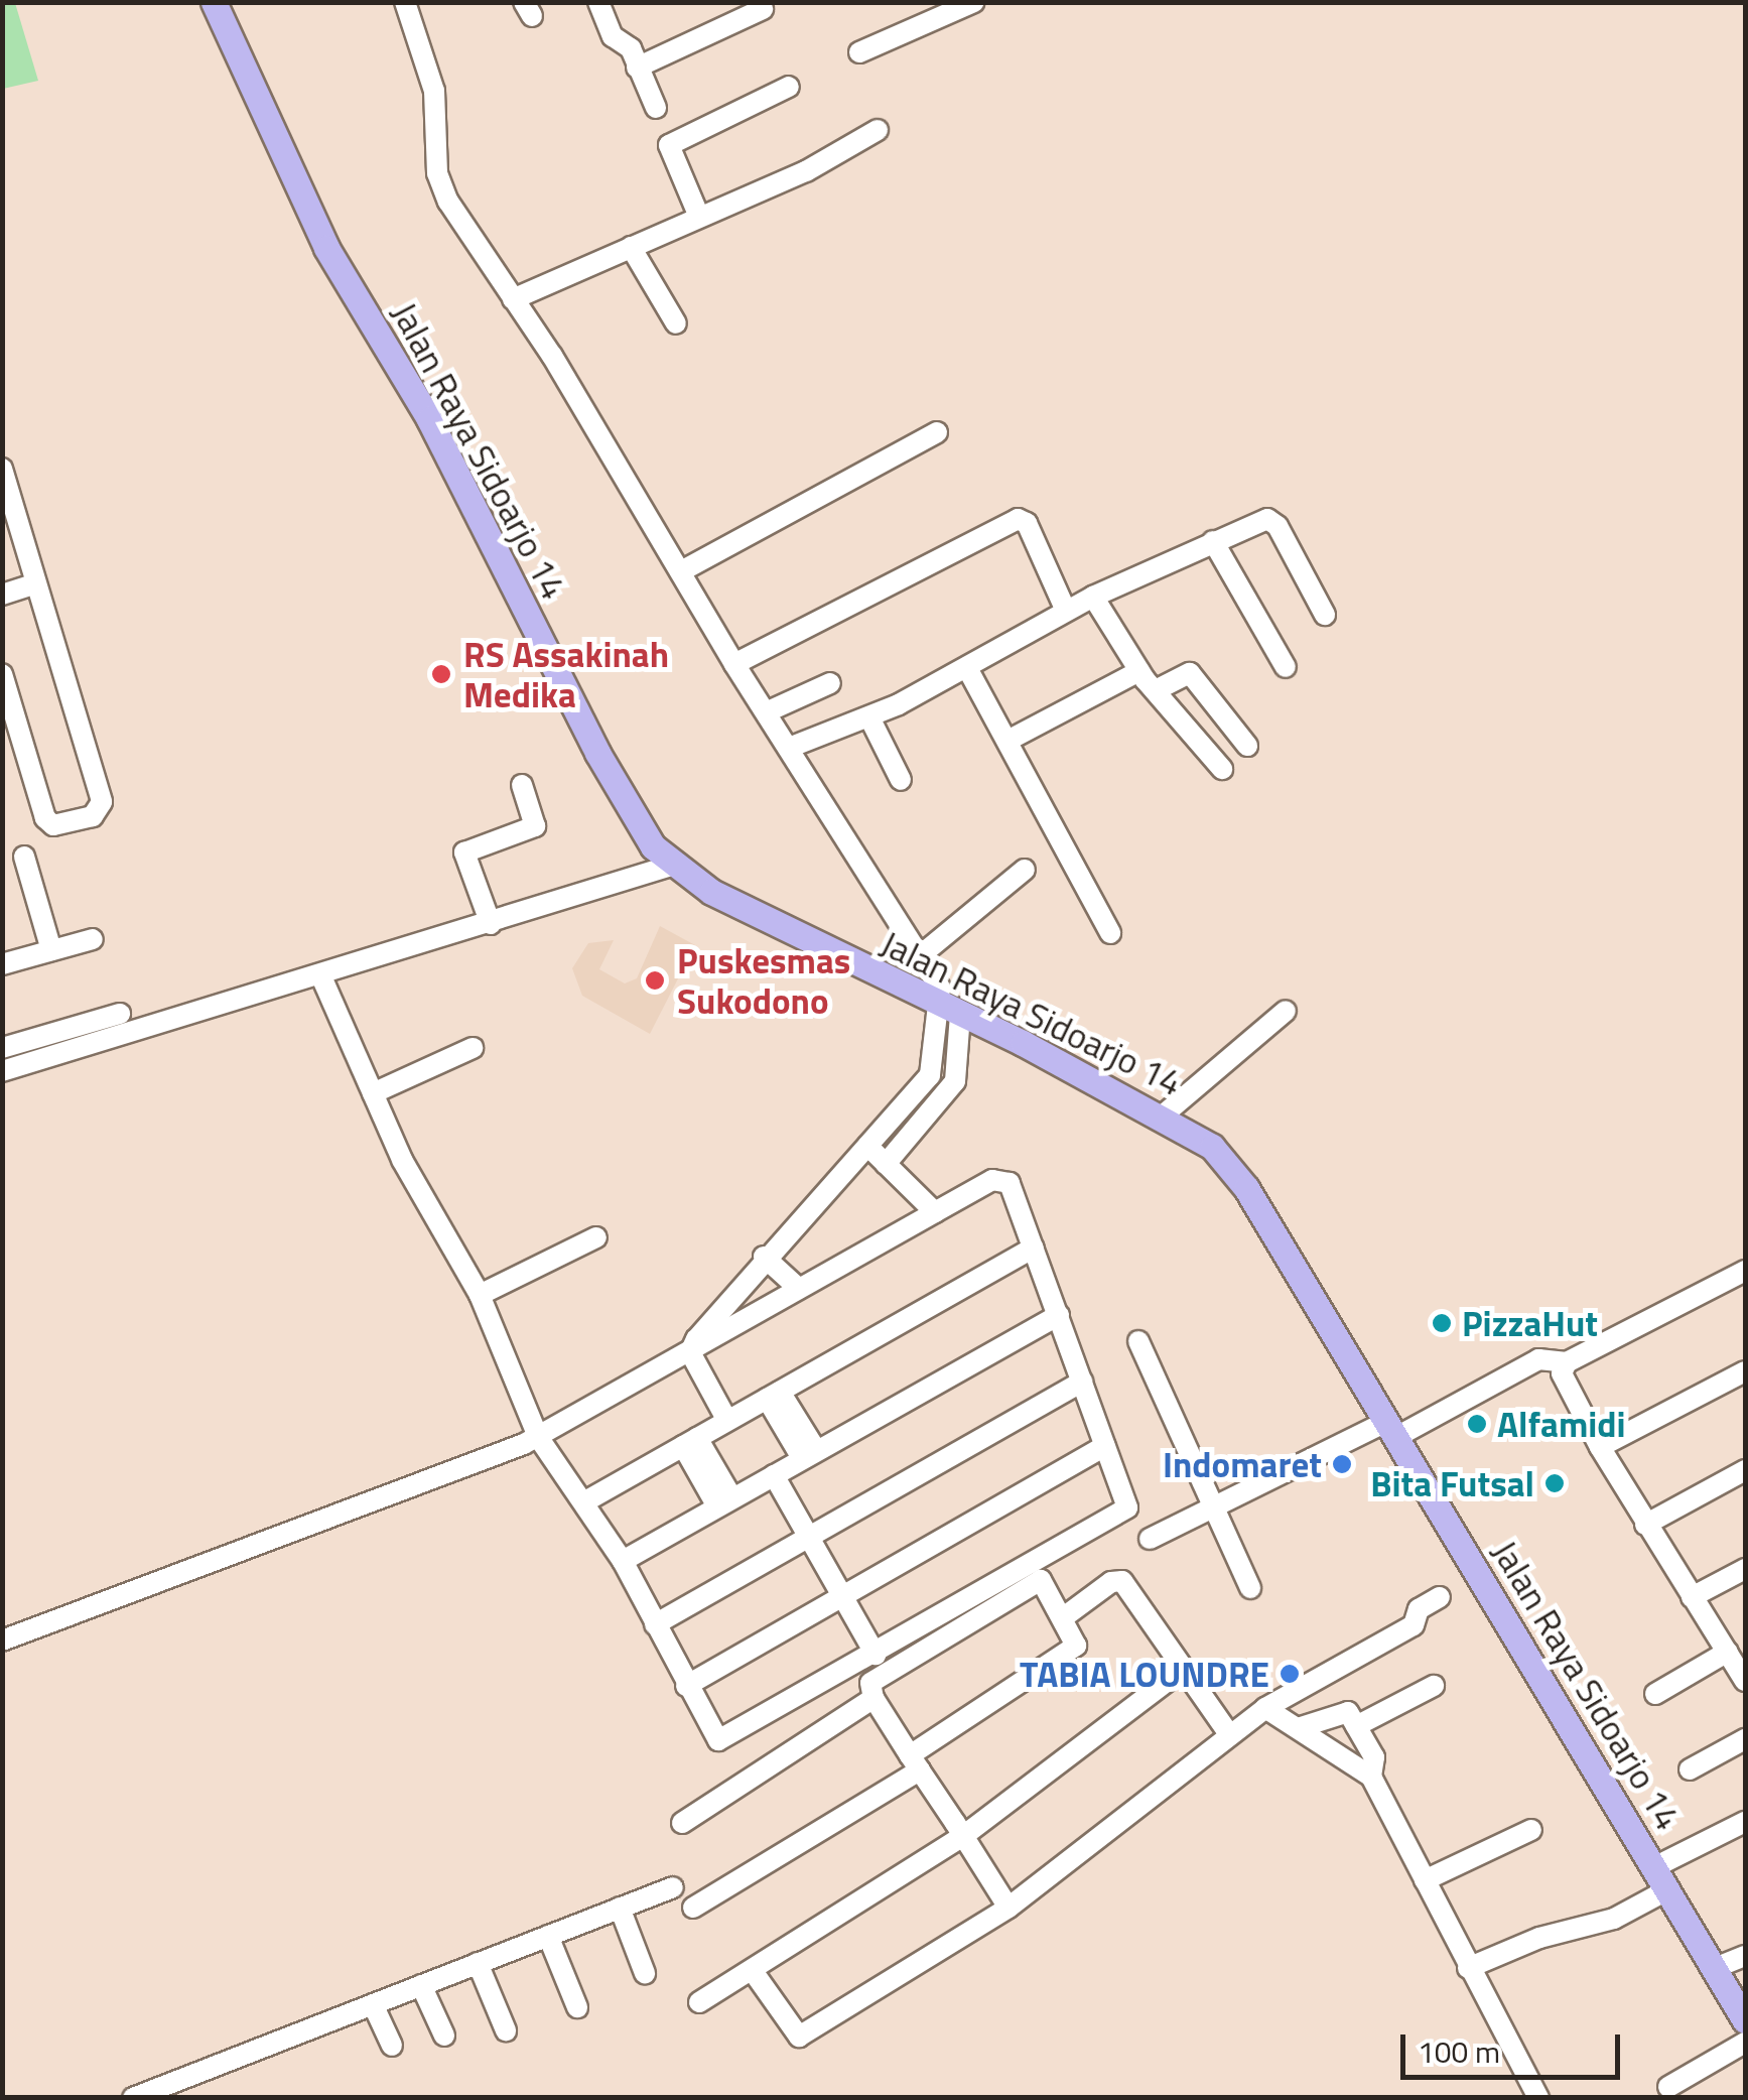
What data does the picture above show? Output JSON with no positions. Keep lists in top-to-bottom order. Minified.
{"streets":{"main road":["Jalan Raya Sidoarjo 14"]},"places":["RS Assakinah Medika","Puskesmas Sukodono","PizzaHut","Alfamidi","Indomaret","Bita Futsal","TABIA LOUNDRE"],"scale_bar":"100 m"}
